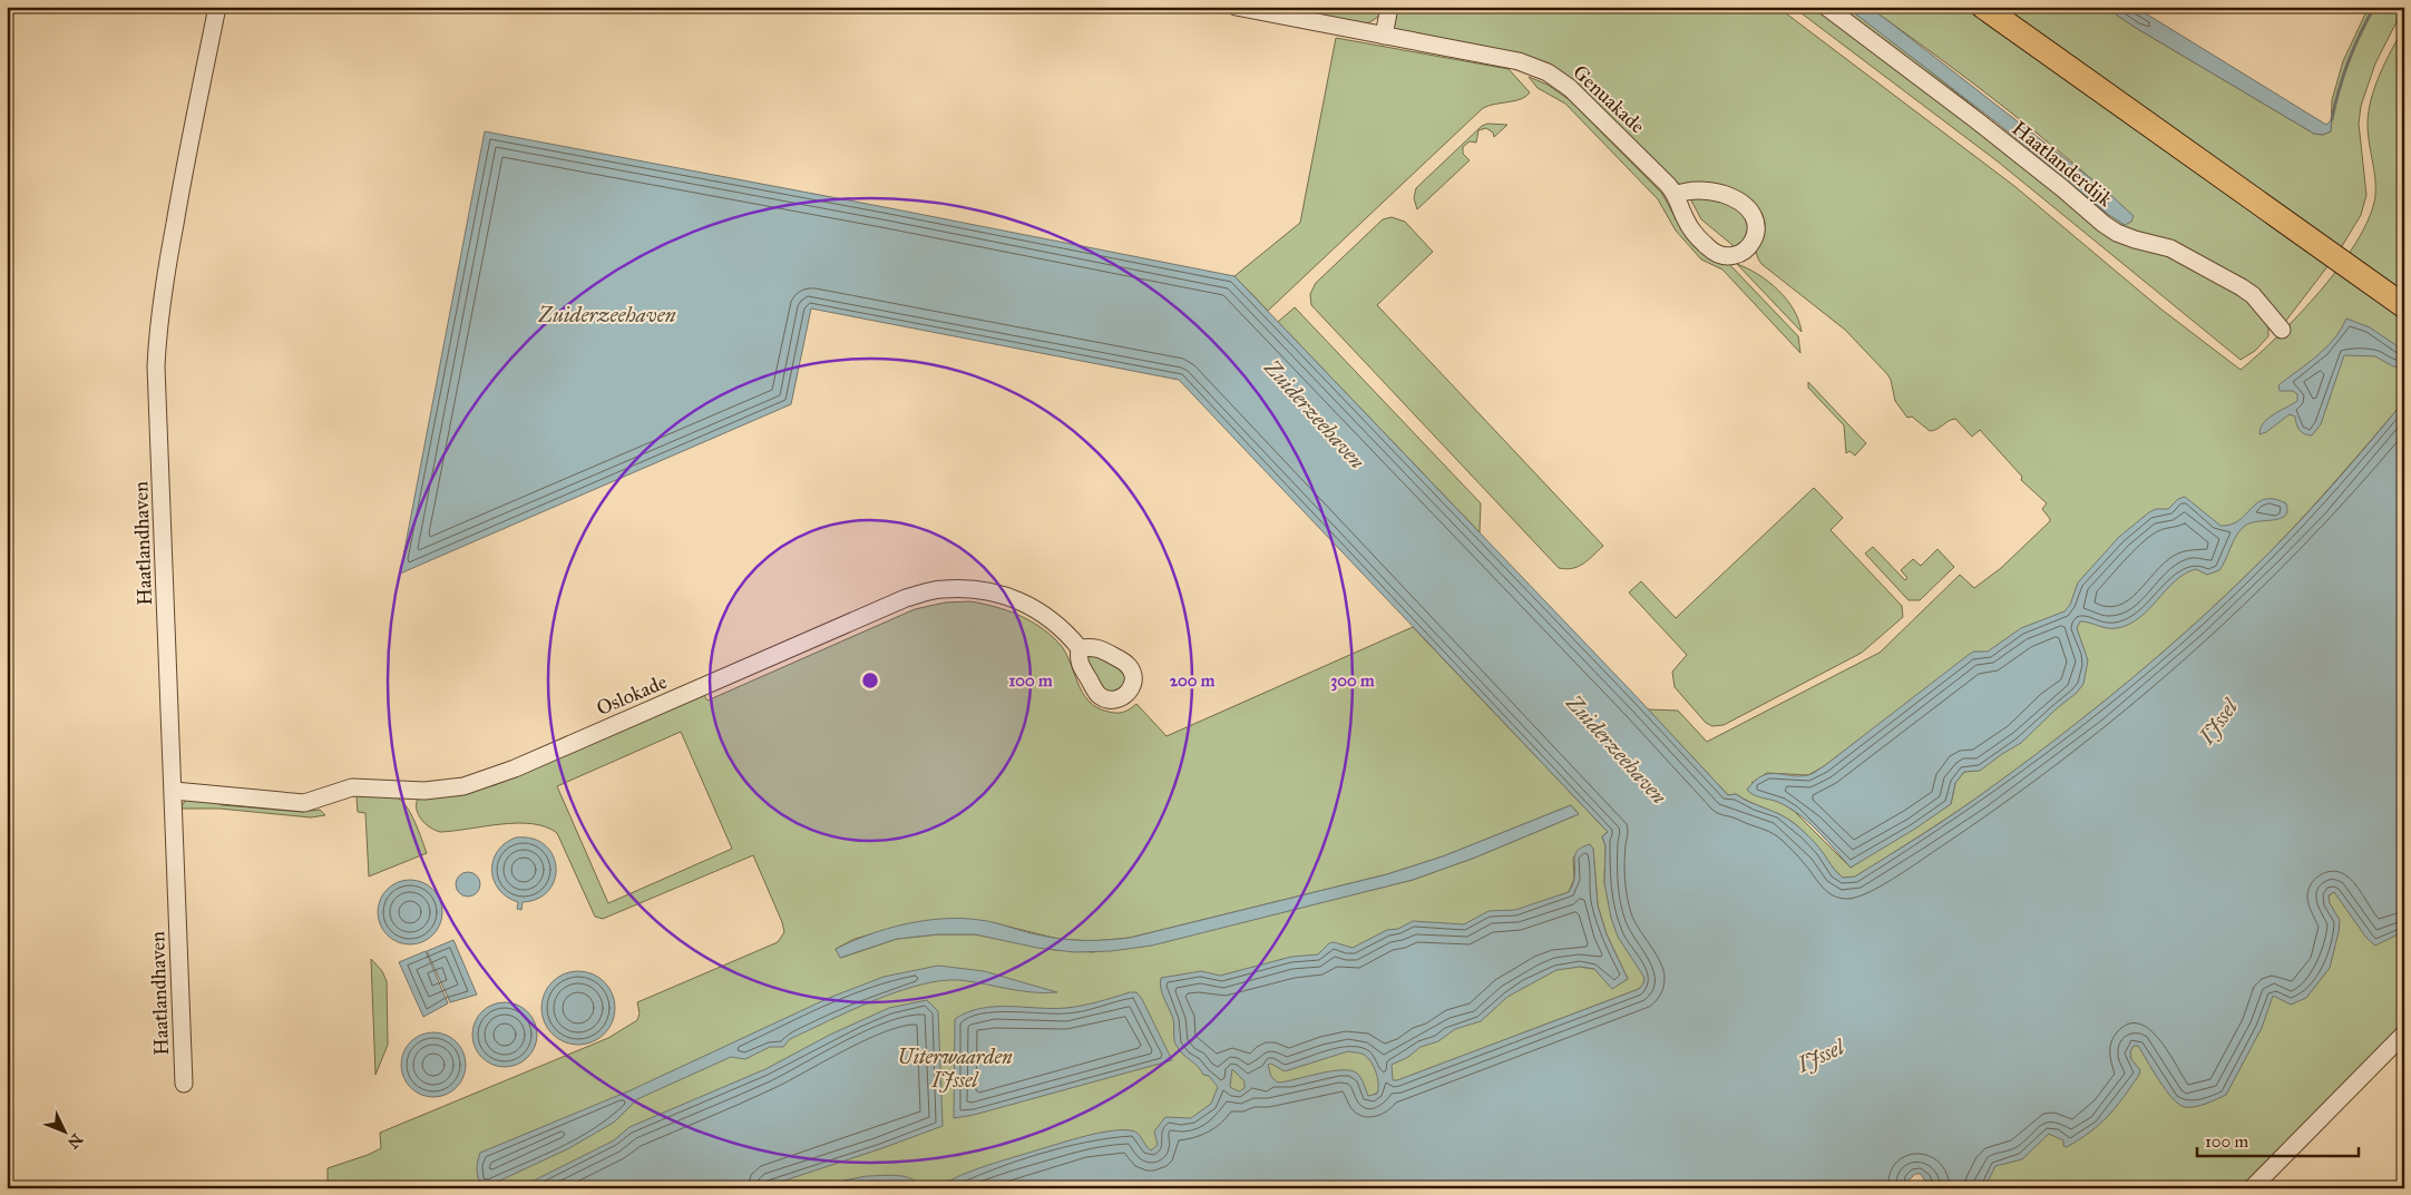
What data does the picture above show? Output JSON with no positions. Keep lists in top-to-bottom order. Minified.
{"streets":{"street":["Genuakade","Haatlanderdijk","Haatlandhaven","Oslokade"]},"crossings":[["Haatlandhaven","Oslokade"]],"water":["Zuiderzeehaven","IJssel"],"parks":["Uiterwaarden IJssel"],"scale_bar":"100 m","north":"bottom right","rings":["100 m","200 m","300 m"]}
